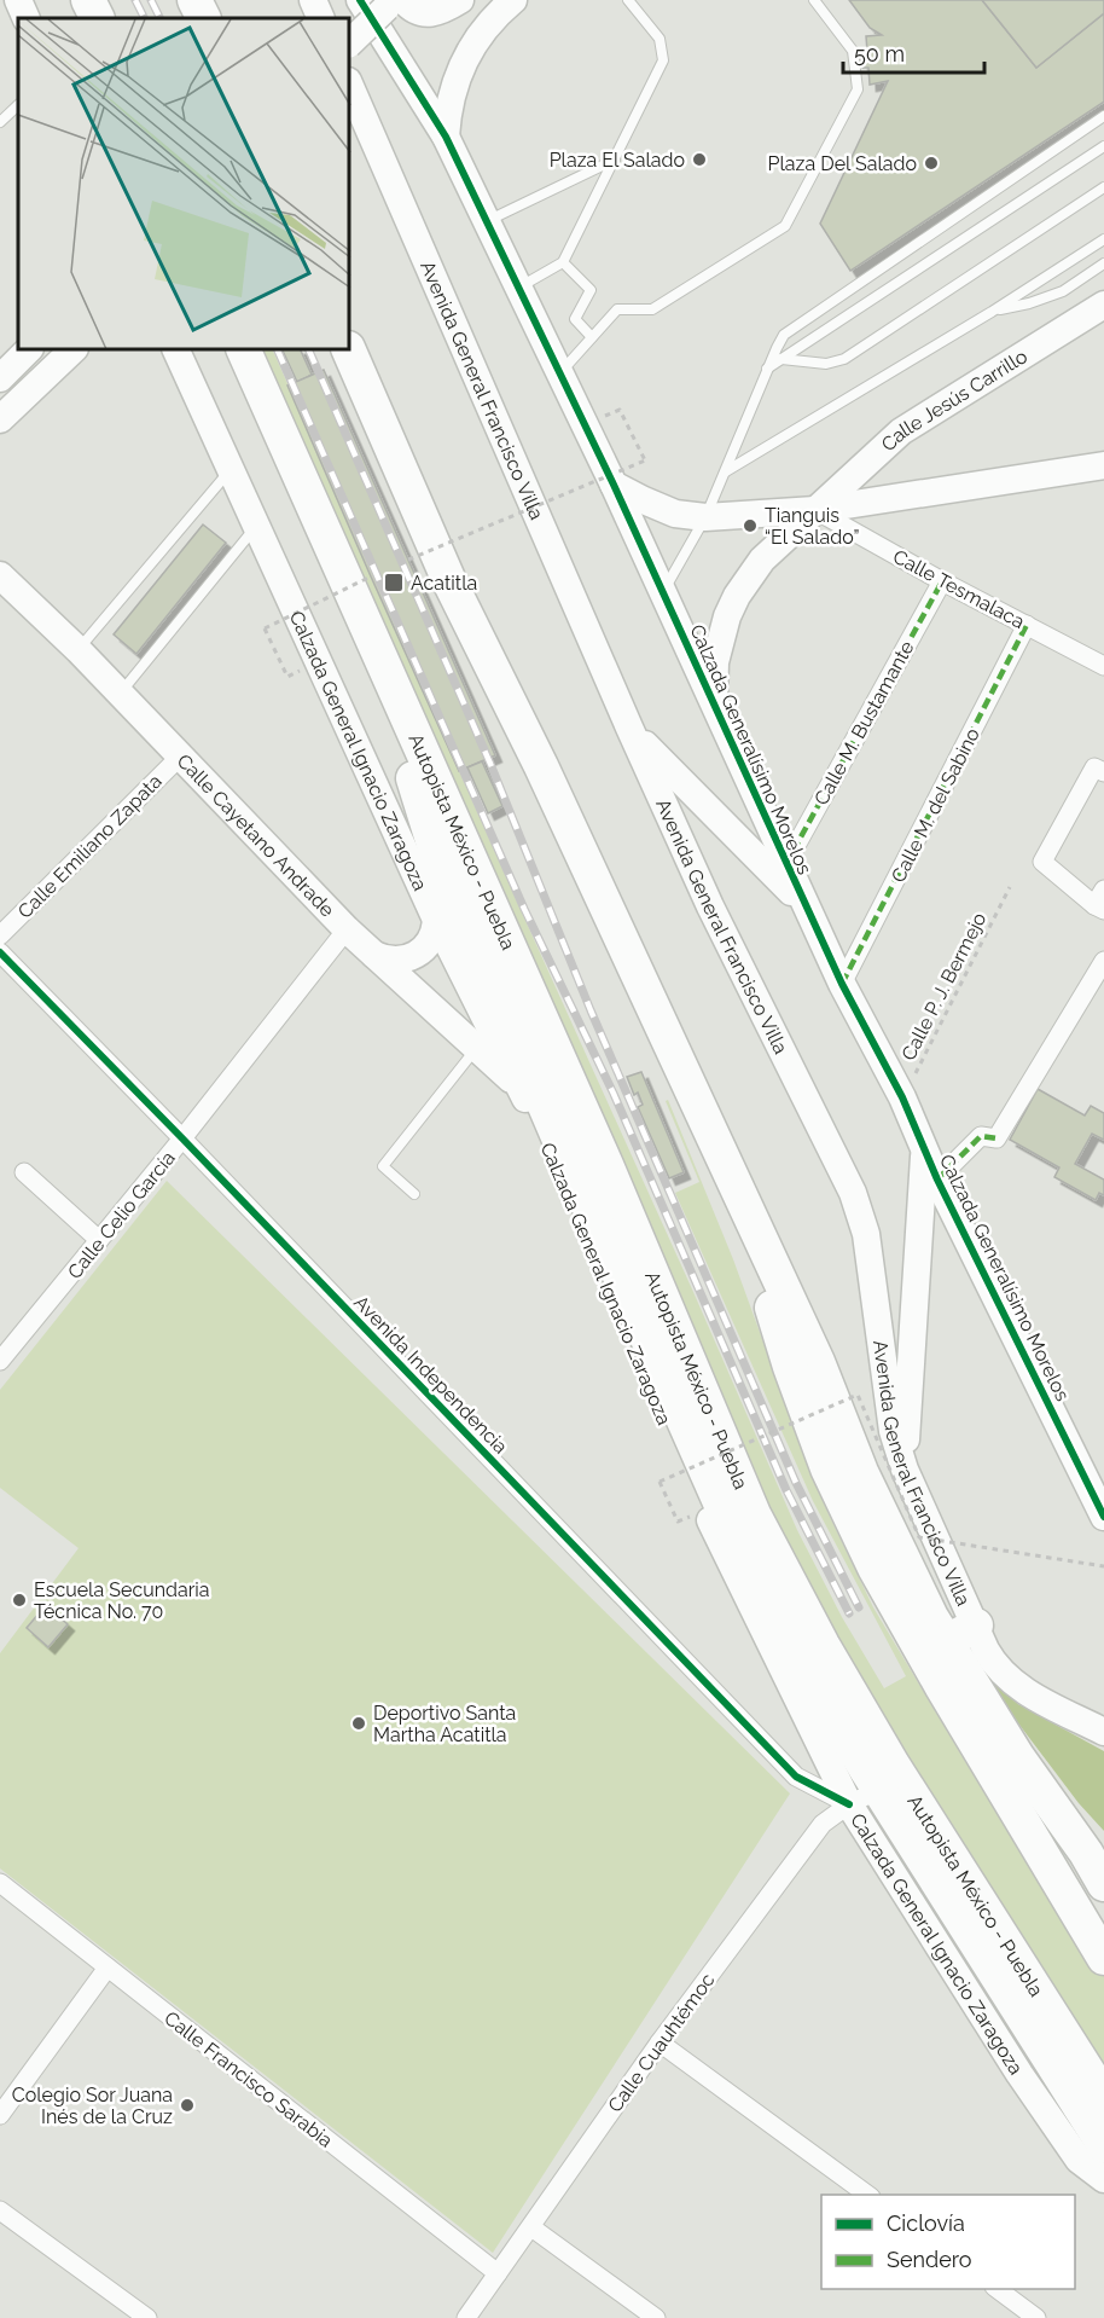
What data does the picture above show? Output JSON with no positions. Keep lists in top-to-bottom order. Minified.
{"streets":{"highway":["Calzada General Ignacio Zaragoza","Autopista México - Puebla"],"street":["Avenida General Francisco Villa","Calle Jesús Carrillo","Calle Tesmalaca","Calle M. Bustamante","Calzada Generalísimo Morelos","Calle M. del Sabino","Calle Cayetano Andrade","Calle Emiliano Zapata","Calle Celio García","Avenida Independencia","Calle Cuauhtémoc","Calle Francisco Sarabia"],"path":["Calle P. J. Bermejo"]},"crossings":[["Calle Jesús Carrillo","Calle Tesmalaca"],["Calle Jesús Carrillo","Calzada Generalísimo Morelos"],["Calle Tesmalaca","Calle M. Bustamante"],["Calle Tesmalaca","Calle M. del Sabino"],["Calle M. Bustamante","Calzada Generalísimo Morelos"],["Calzada Generalísimo Morelos","Calle M. del Sabino"],["Calzada Generalísimo Morelos","Calle P. J. Bermejo"],["Calzada General Ignacio Zaragoza","Calle Cayetano Andrade"],["Calzada General Ignacio Zaragoza","Avenida Independencia"],["Calzada General Ignacio Zaragoza","Calle Cuauhtémoc"],["Calle Cayetano Andrade","Calle Emiliano Zapata"],["Calle Cayetano Andrade","Calle Celio García"],["Calle Celio García","Avenida Independencia"],["Avenida Independencia","Calle Cuauhtémoc"],["Calle Cuauhtémoc","Calle Francisco Sarabia"]],"places":{"other":["Plaza El Salado","Plaza Del Salado","Tianguis “El Salado”","Escuela Secundaria Técnica No. 70","Deportivo Santa Martha Acatitla","Colegio Sor Juana Inés de la Cruz"],"transit":["Acatitla"]},"legend":["Ciclovía","Sendero"],"scale_bar":"50 m"}
